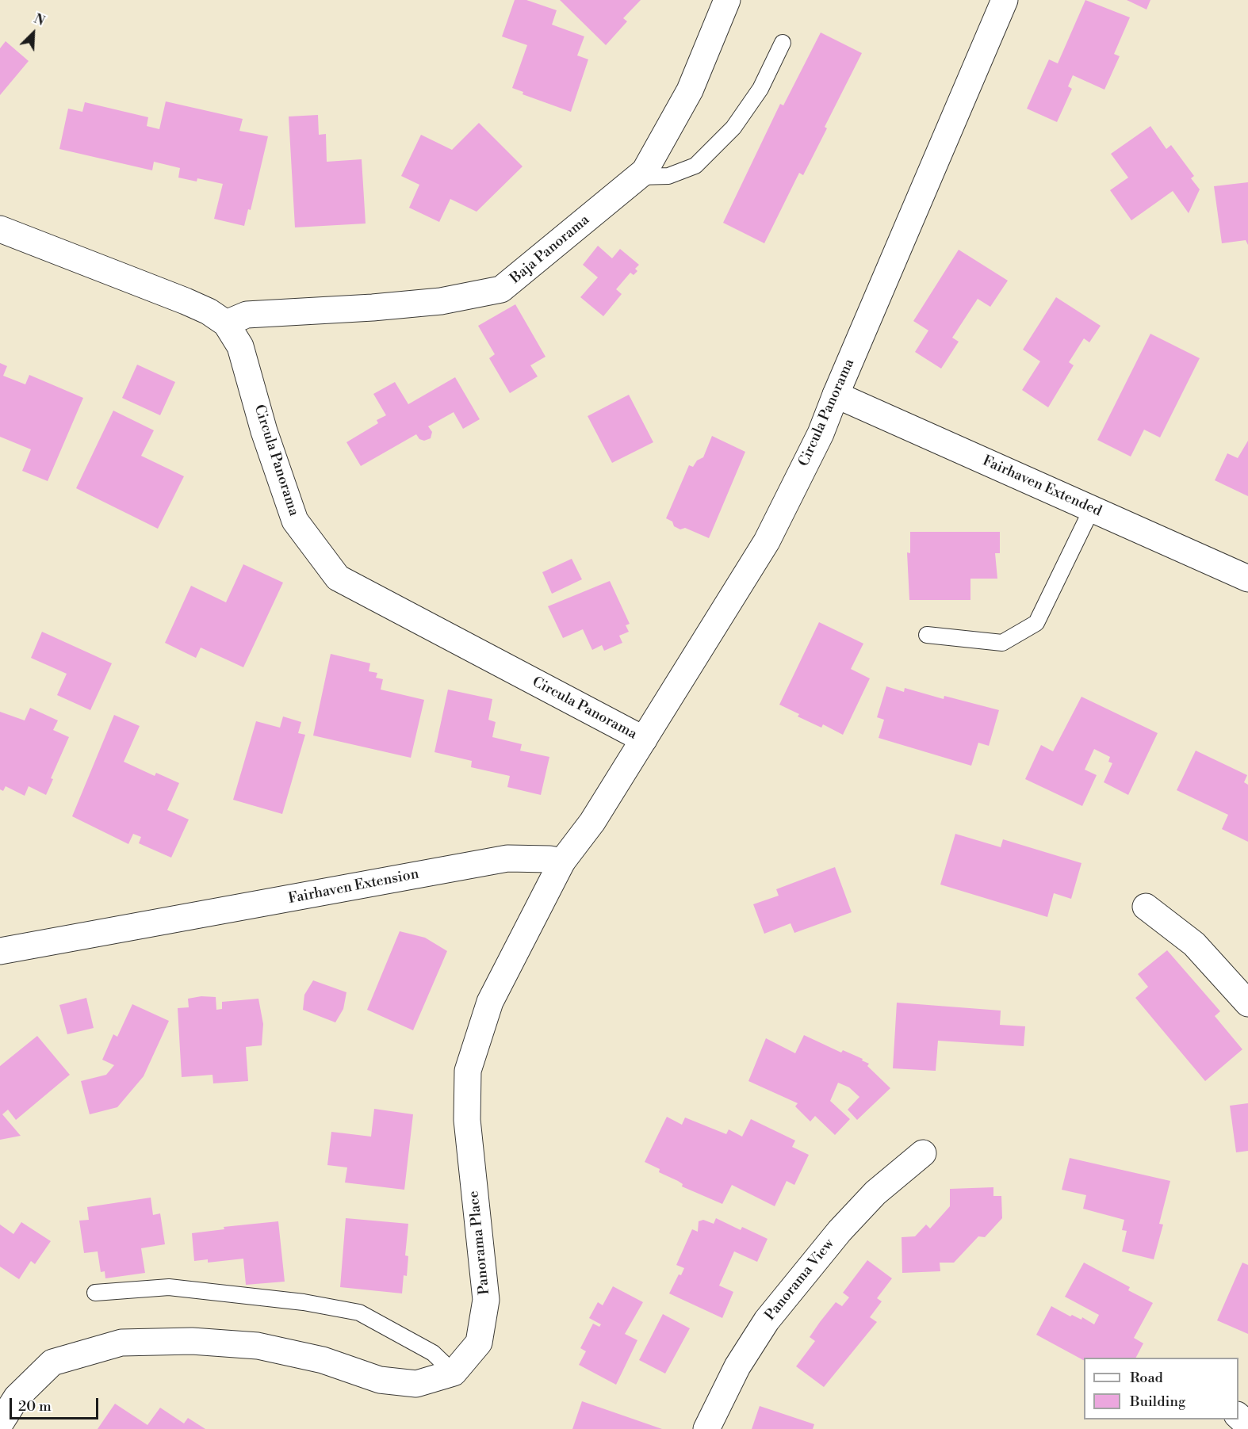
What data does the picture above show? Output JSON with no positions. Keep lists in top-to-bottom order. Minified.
{"streets":{"street":["Baja Panorama","Circula Panorama","Fairhaven Extended","Fairhaven Extension","Panorama Place","Panorama View"]},"crossings":[["Baja Panorama","Circula Panorama"],["Circula Panorama","Fairhaven Extended"],["Fairhaven Extension","Panorama Place"]],"legend":["Road","Building"],"scale_bar":"20 m","north":"top right"}
